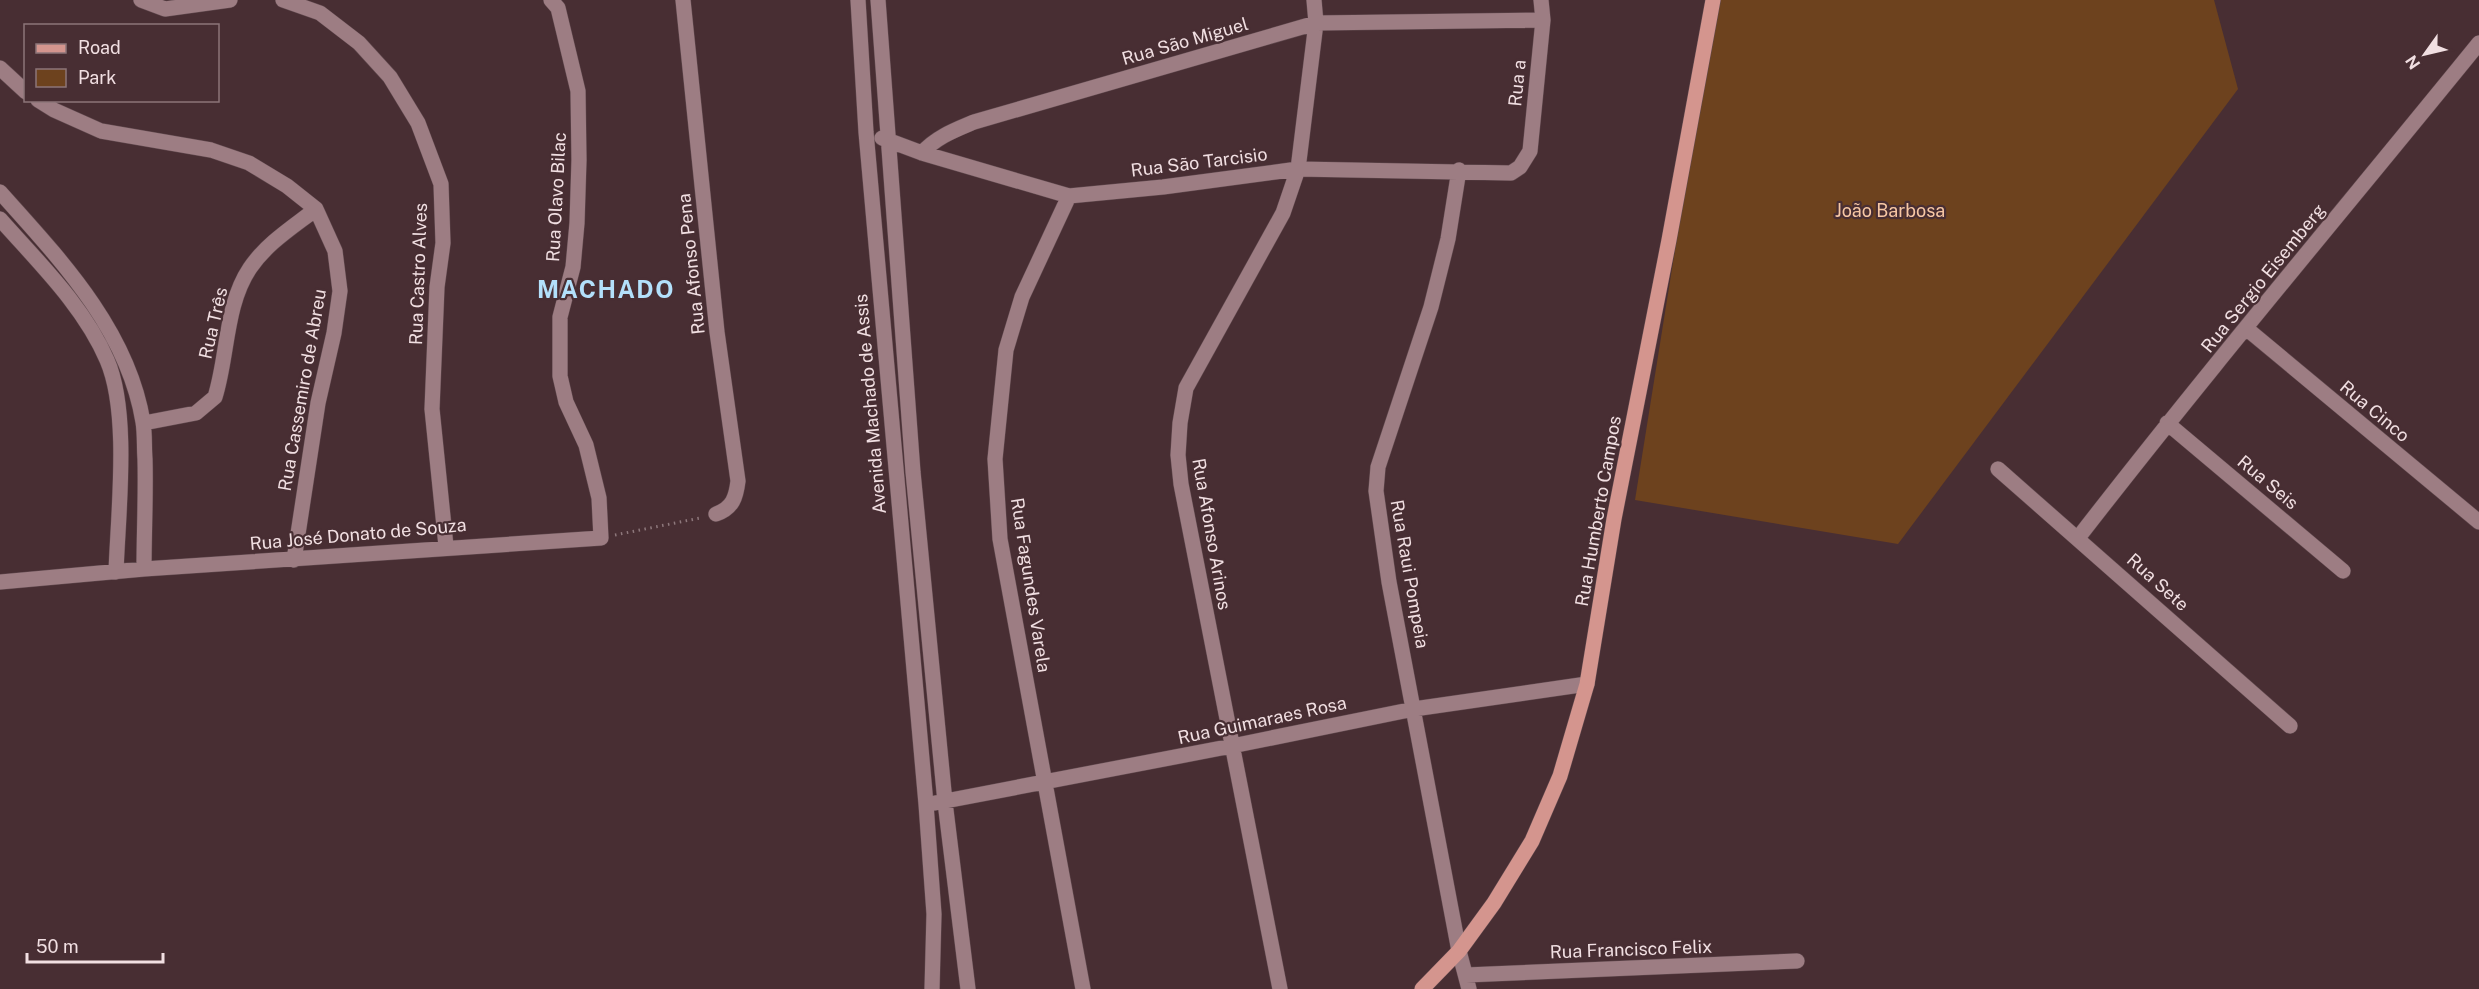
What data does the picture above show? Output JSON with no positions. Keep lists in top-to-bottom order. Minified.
{"streets":{"main road":["Rua Humberto Campos"],"street":["Rua São Miguel","Rua a","Rua São Tarcisio","Rua Olavo Bilac","Rua Afonso Pena","Rua Castro Alves","Rua Sergio Eisemberg","Rua Três","Rua Cassemiro de Abreu","Avenida Machado de Assis","Rua Cinco","Rua Seis","Rua José Donato de Souza","Rua Afonso Arinos","Rua Raui Pompeia","Rua Sete","Rua Fagundes Varela","Rua Guimaraes Rosa","Rua Francisco Felix"]},"crossings":[["Rua São Miguel","Rua a"],["Rua São Miguel","Rua São Tarcisio"],["Rua São Miguel","Rua Afonso Arinos"],["Rua a","Rua São Tarcisio"],["Rua São Tarcisio","Avenida Machado de Assis"],["Rua São Tarcisio","Rua Afonso Arinos"],["Rua São Tarcisio","Rua Raui Pompeia"],["Rua São Tarcisio","Rua Fagundes Varela"],["Rua Olavo Bilac","Rua José Donato de Souza"],["Rua Castro Alves","Rua José Donato de Souza"],["Rua Sergio Eisemberg","Rua Cinco"],["Rua Sergio Eisemberg","Rua Seis"],["Rua Sergio Eisemberg","Rua Sete"],["Rua Três","Rua Cassemiro de Abreu"],["Rua Cassemiro de Abreu","Rua José Donato de Souza"],["Avenida Machado de Assis","Rua Guimaraes Rosa"],["Rua Humberto Campos","Rua Raui Pompeia"],["Rua Humberto Campos","Rua Guimaraes Rosa"],["Rua Afonso Arinos","Rua Guimaraes Rosa"],["Rua Raui Pompeia","Rua Guimaraes Rosa"],["Rua Raui Pompeia","Rua Francisco Felix"],["Rua Fagundes Varela","Rua Guimaraes Rosa"]],"districts":["MACHADO"],"parks":["João Barbosa"],"legend":["Road","Park"],"scale_bar":"50 m","north":"bottom left"}
